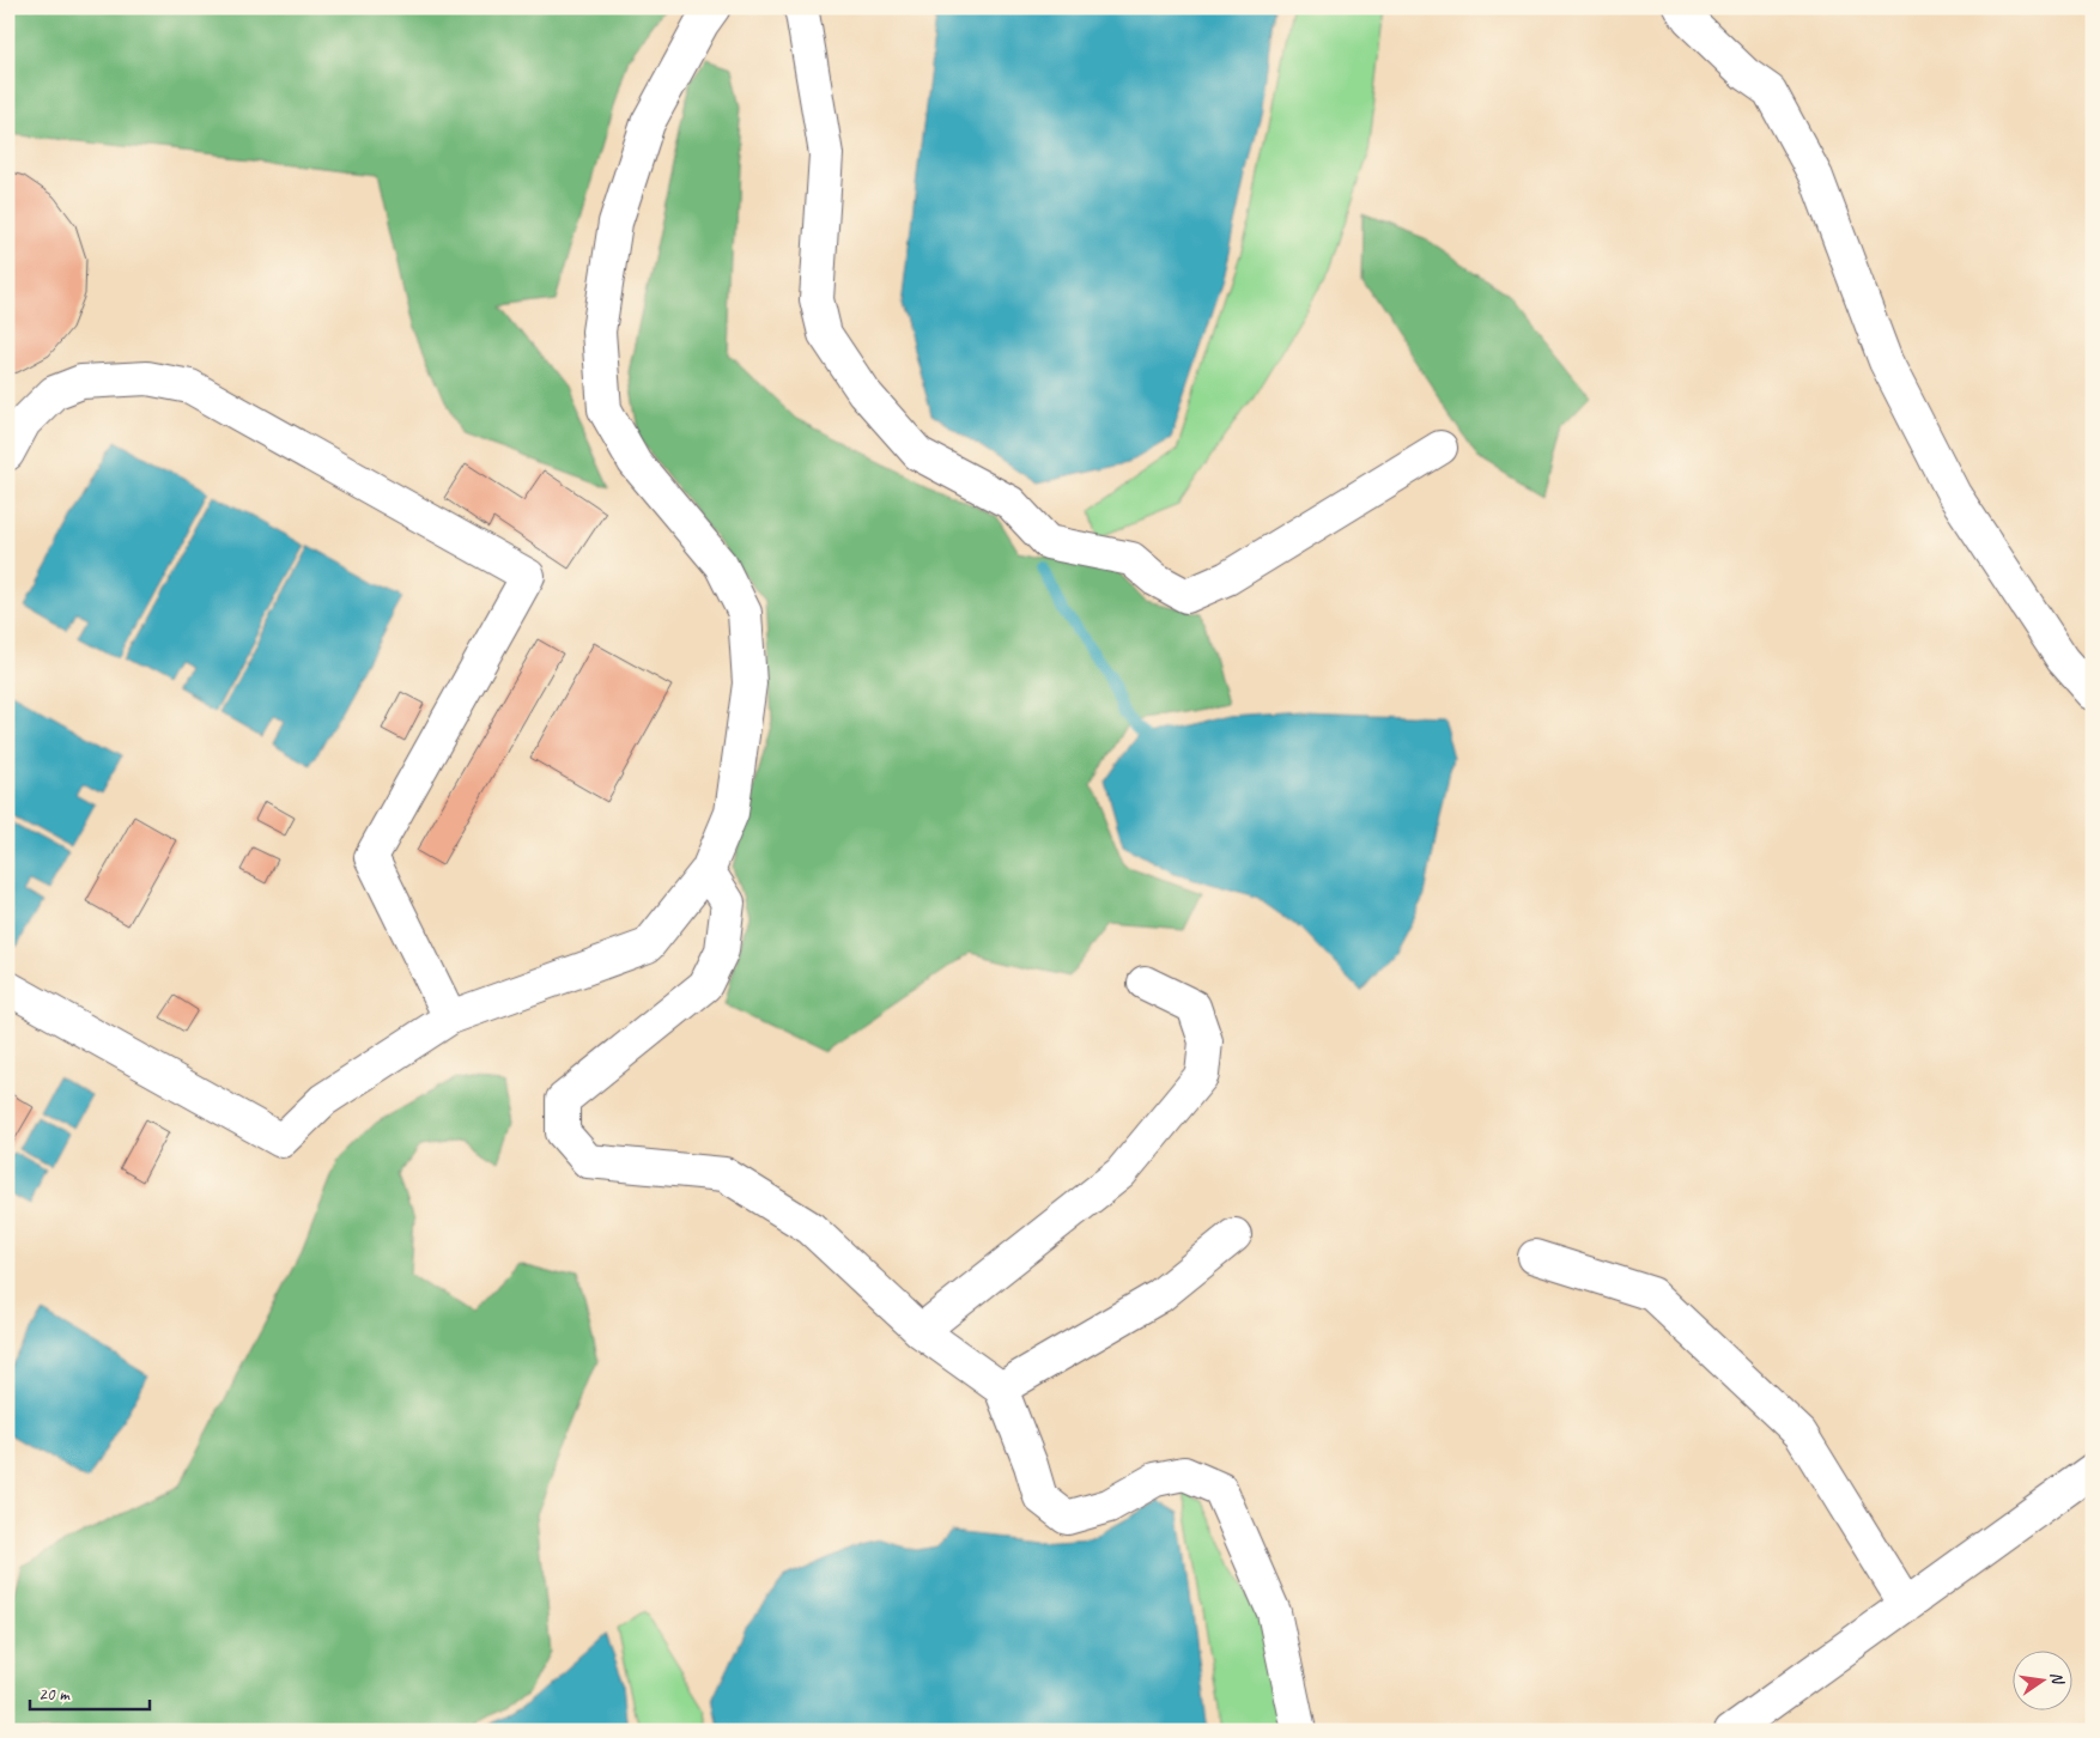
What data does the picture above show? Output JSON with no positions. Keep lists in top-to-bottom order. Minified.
{"scale_bar":"20 m","north":"right"}
